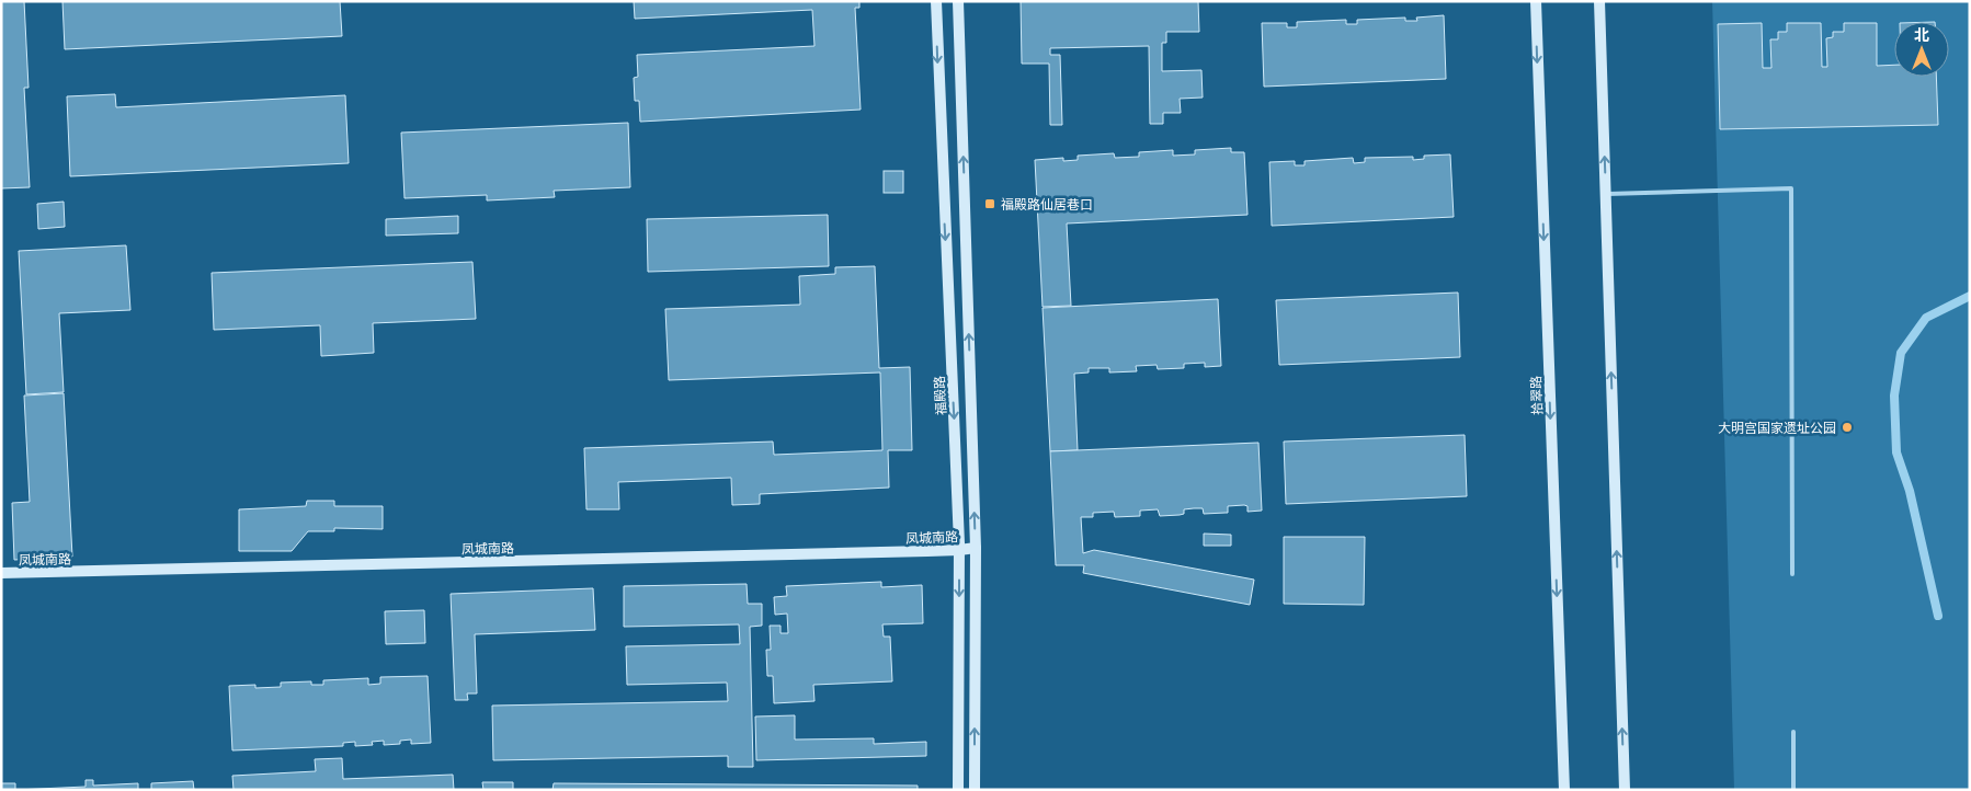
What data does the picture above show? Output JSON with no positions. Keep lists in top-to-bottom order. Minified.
{"streets":{"street":["福殿路","拾翠路","凤城南路"]},"crossings":[["福殿路","凤城南路"]],"places":{"transit":["福殿路仙居巷口"],"other":["大明宫国家遗址公园"]},"north":"top"}
